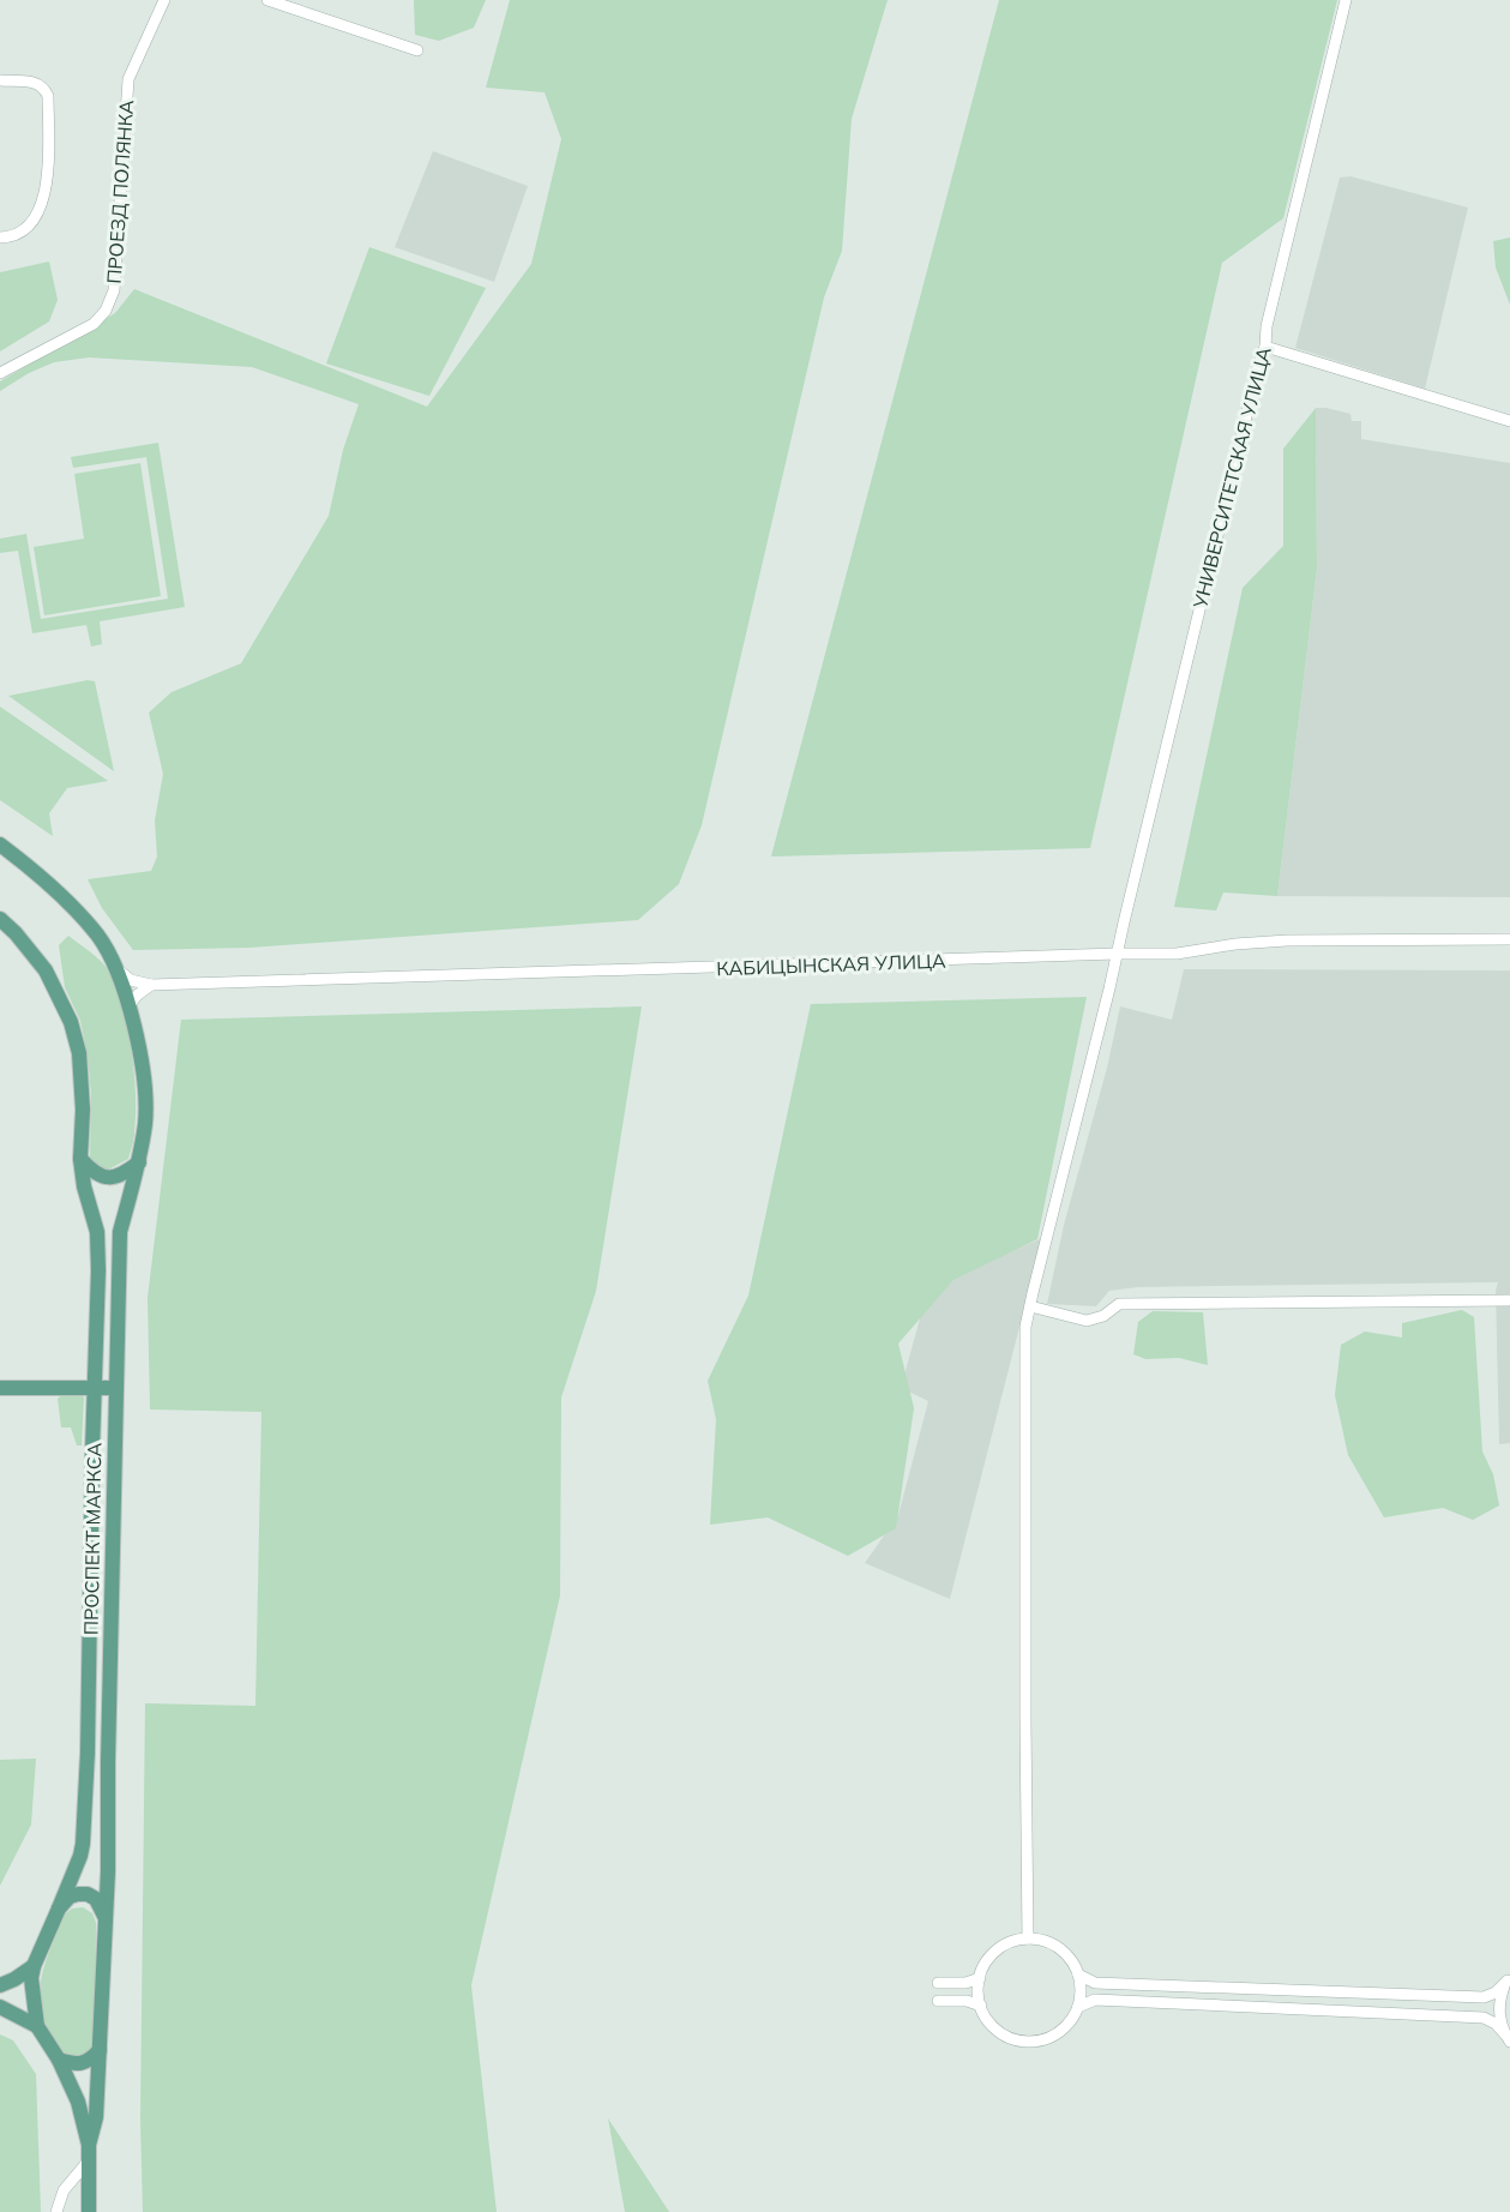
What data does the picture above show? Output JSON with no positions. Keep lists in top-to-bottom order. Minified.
{"streets":{"main road":["ПРОСПЕКТ МАРКСА"],"street":["ПРОЕЗД ПОЛЯНКА","УНИВЕРСИТЕТСКАЯ УЛИЦА","КАБИЦЫНСКАЯ УЛИЦА"]},"crossings":[["УНИВЕРСИТЕТСКАЯ УЛИЦА","КАБИЦЫНСКАЯ УЛИЦА"]]}
